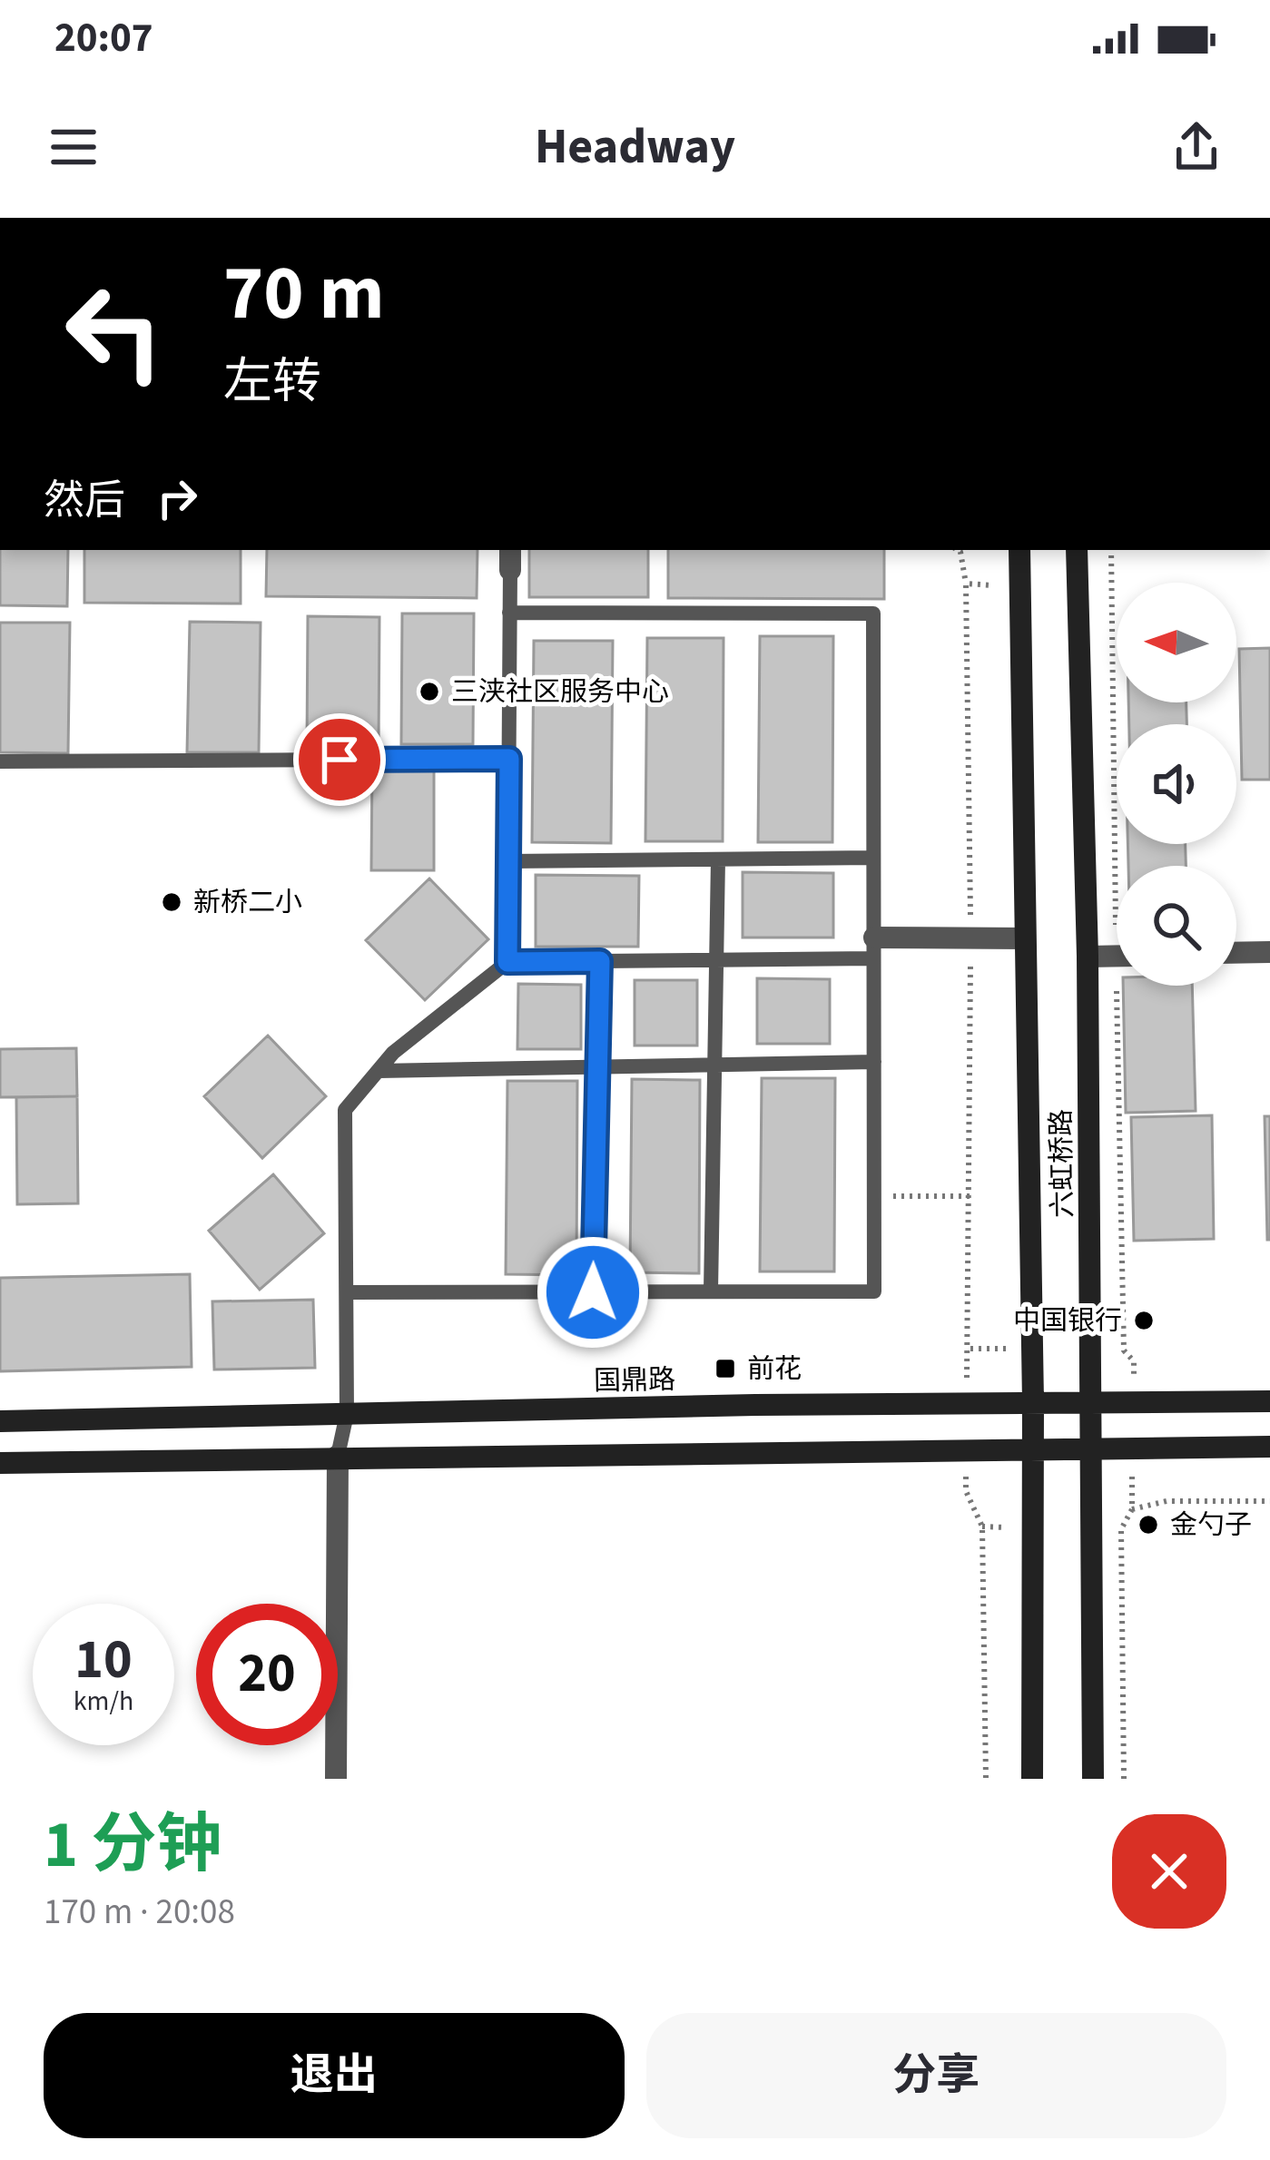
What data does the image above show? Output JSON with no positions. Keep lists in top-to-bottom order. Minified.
{"streets":{"main road":["六虹桥路","国鼎路"]},"crossings":[["六虹桥路","国鼎路"]],"places":{"other":["三浃社区服务中心","新桥二小","中国银行","金勺子"],"transit":["前花"]},"north":"left","page":{"status":"20:07","header":"Headway","turn":["70 m","左转"],"then":"然后","speed":"10 km/h","limit":"20","heading":["1 分钟","170 m · 20:08"],"buttons":["退出","分享"]}}
